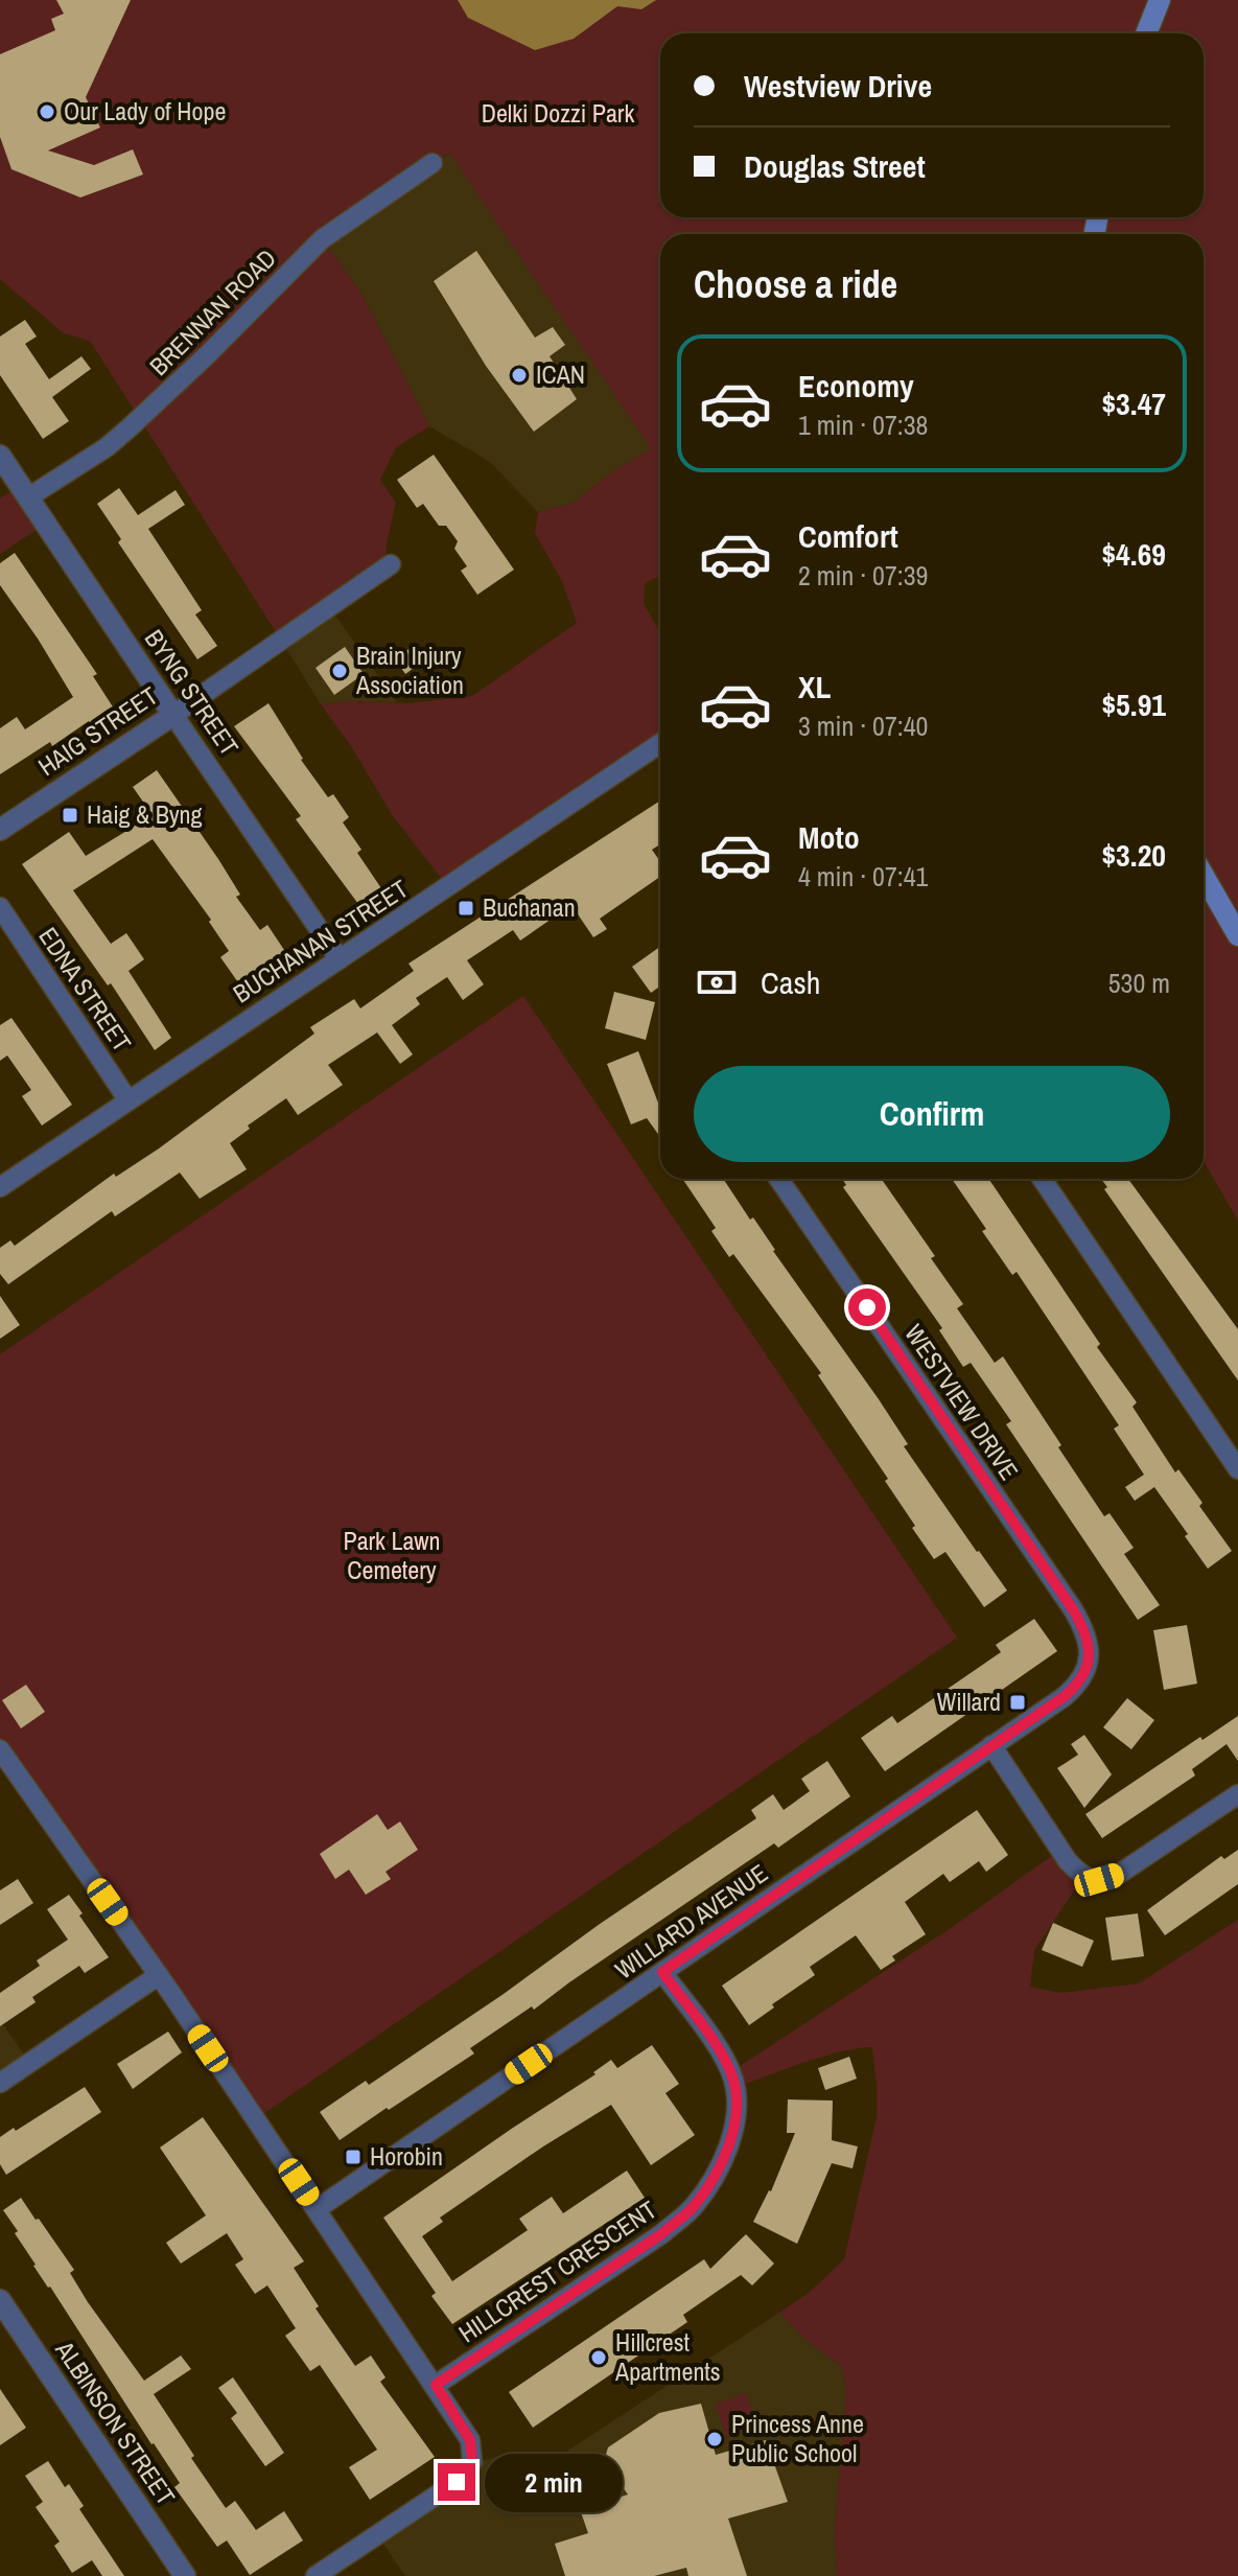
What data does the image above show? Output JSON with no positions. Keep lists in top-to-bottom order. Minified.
{"streets":{"street":["BRENNAN ROAD","BYNG STREET","HAIG STREET","BUCHANAN STREET","EDNA STREET","WESTVIEW DRIVE","WILLARD AVENUE","HILLCREST CRESCENT","ALBINSON STREET"]},"crossings":[["BRENNAN ROAD","BYNG STREET"],["BYNG STREET","HAIG STREET"],["BYNG STREET","BUCHANAN STREET"],["BUCHANAN STREET","EDNA STREET"],["WESTVIEW DRIVE","WILLARD AVENUE"],["WILLARD AVENUE","HILLCREST CRESCENT"]],"parks":["Delki Dozzi Park","Park Lawn Cemetery"],"places":{"other":["Our Lady of Hope","ICAN","Brain Injury Association","Hillcrest Apartments","Princess Anne Public School"],"transit":["Haig & Byng","Buchanan","Willard","Horobin"]},"page":{"banner":["Westview Drive","Douglas Street"],"heading":"Choose a ride","list":[{"name":"Economy","note":"1 min · 07:38","value":"$3.47"},{"name":"Comfort","note":"2 min · 07:39","value":"$4.69"},{"name":"XL","note":"3 min · 07:40","value":"$5.91"},{"name":"Moto","note":"4 min · 07:41","value":"$3.20"}],"pay":["Cash","530 m"],"buttons":"Confirm","bubble":"2 min"}}
